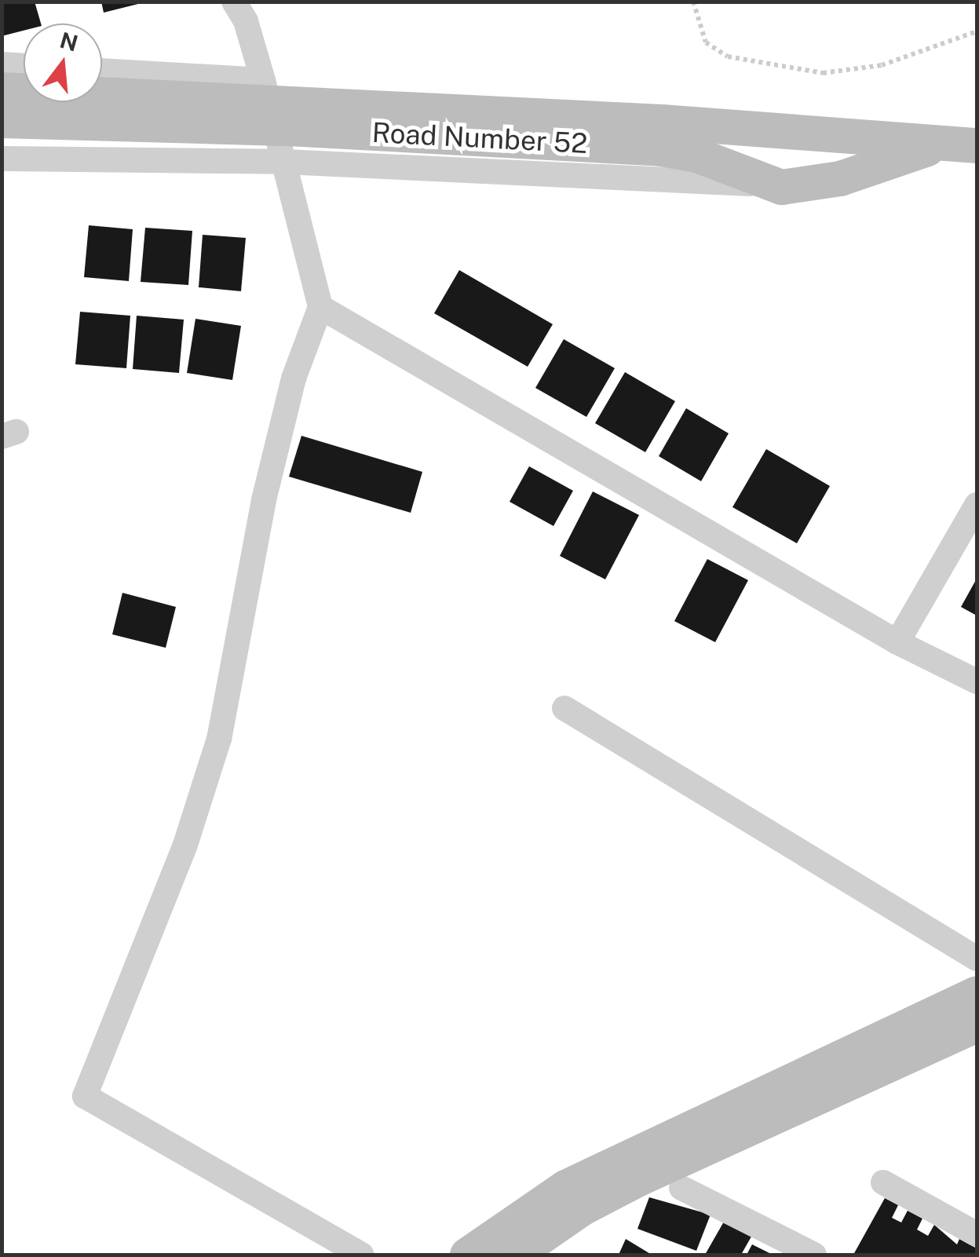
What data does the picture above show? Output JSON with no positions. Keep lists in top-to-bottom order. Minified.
{"streets":{"main road":["Road Number 52"]},"north":"top"}
